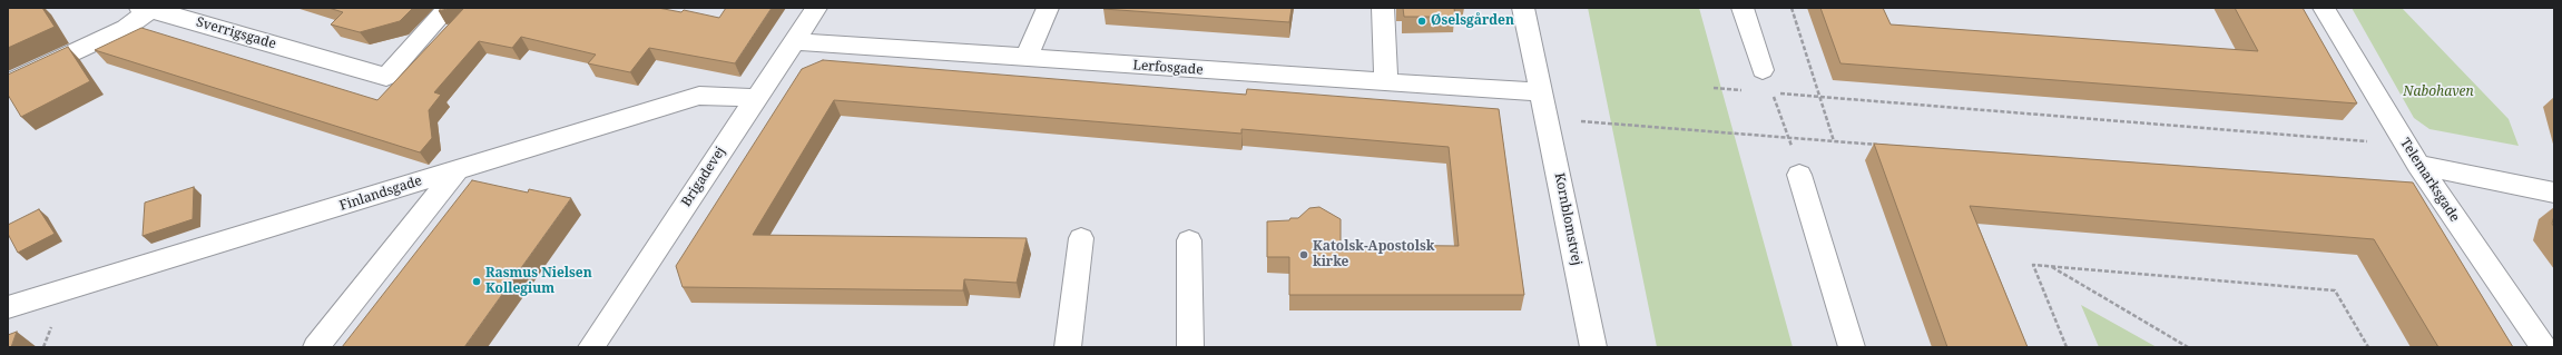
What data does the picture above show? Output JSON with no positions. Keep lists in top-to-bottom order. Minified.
{"streets":{"street":["Sverrigsgade","Lerfosgade","Brigadevej","Telemarksgade","Finlandsgade","Kornblomstvej"]},"crossings":[["Lerfosgade","Brigadevej"],["Lerfosgade","Kornblomstvej"],["Brigadevej","Finlandsgade"]],"parks":["Nabohaven"],"places":["Øselsgården","Katolsk-Apostolsk kirke","Rasmus Nielsen Kollegium"]}
